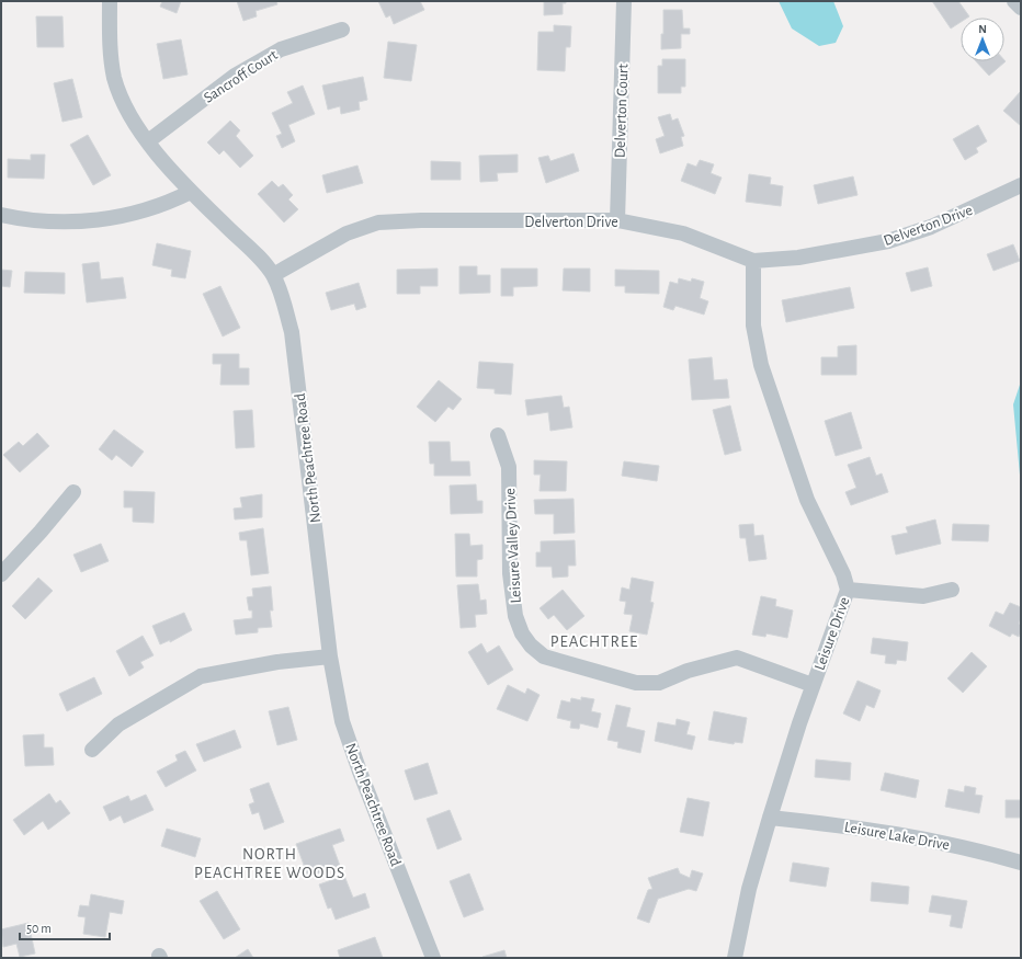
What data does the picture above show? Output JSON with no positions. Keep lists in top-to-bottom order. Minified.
{"streets":{"street":["Sancroff Court","Delverton Court","Delverton Drive","North Peachtree Road","Leisure Valley Drive","Leisure Drive","Leisure Lake Drive"]},"crossings":[["Sancroff Court","North Peachtree Road"],["Delverton Court","Delverton Drive"],["Delverton Drive","North Peachtree Road"],["Delverton Drive","Leisure Drive"],["Leisure Valley Drive","Leisure Drive"],["Leisure Drive","Leisure Lake Drive"]],"districts":["PEACHTREE","NORTH PEACHTREE WOODS"],"scale_bar":"50 m","north":"top"}
